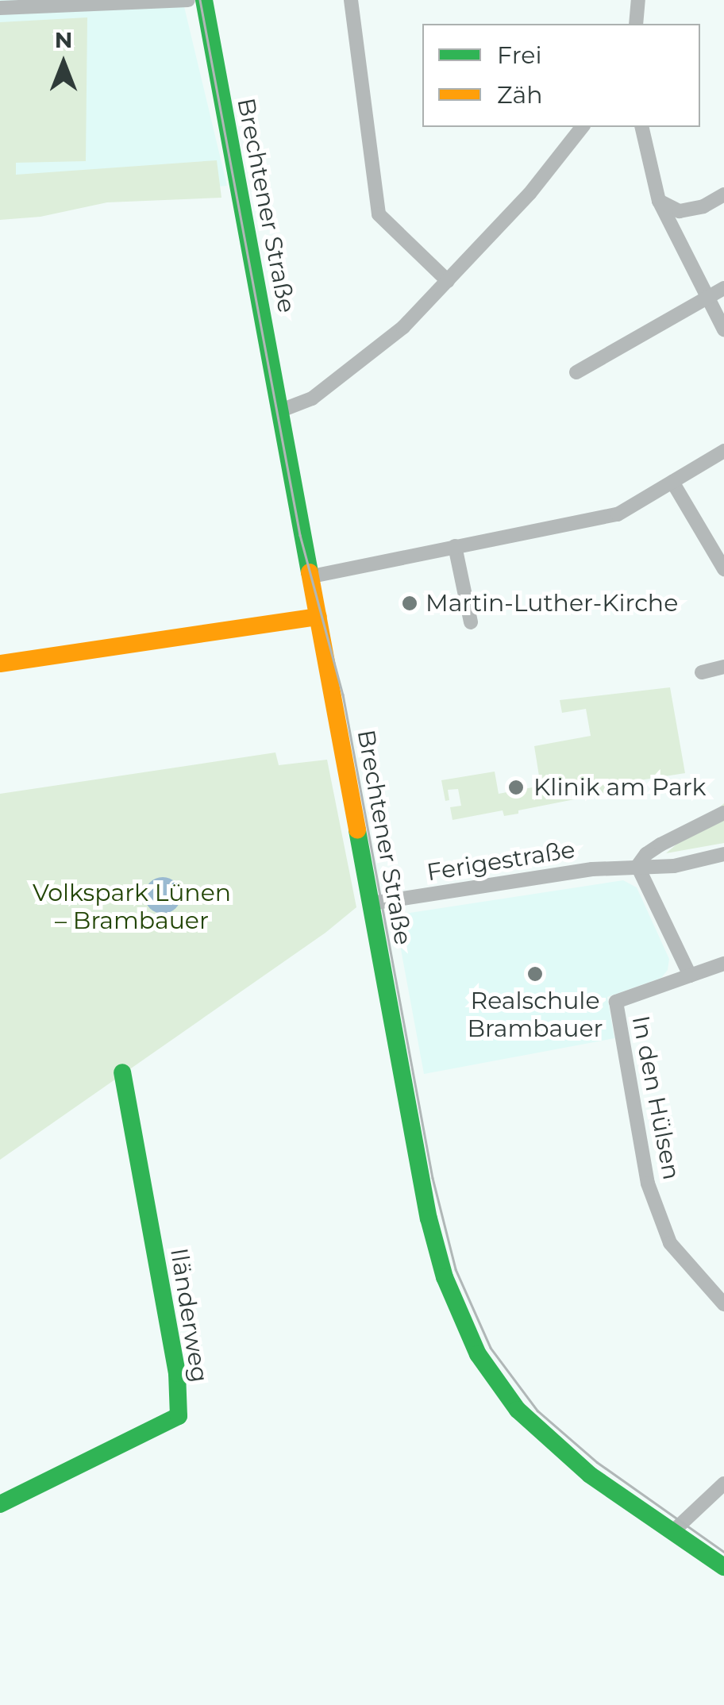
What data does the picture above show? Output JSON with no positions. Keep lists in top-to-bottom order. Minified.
{"streets":{"main road":["Brechtener Straße","Iländerweg"],"street":["Ferigestraße","In den Hülsen"]},"crossings":[["Brechtener Straße","Ferigestraße"]],"parks":["Volkspark Lünen – Brambauer"],"places":["Martin-Luther-Kirche","Klinik am Park","Realschule Brambauer"],"legend":["Frei","Zäh"],"north":"top"}
